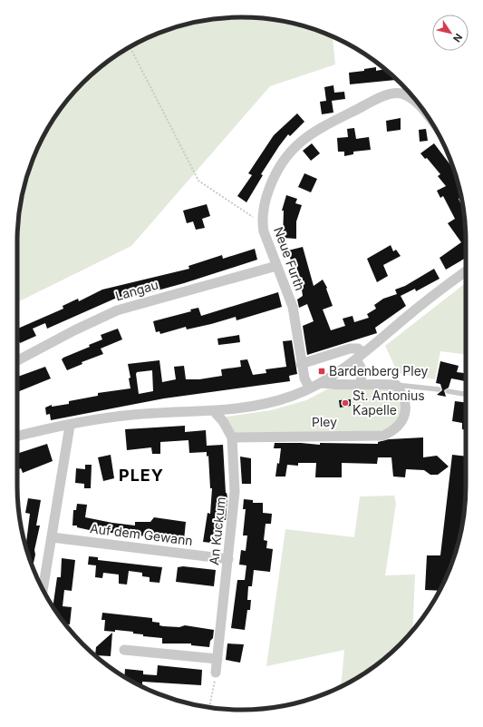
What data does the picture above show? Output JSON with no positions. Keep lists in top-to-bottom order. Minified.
{"streets":{"street":["Neue Furth","Langau","Pley","An Kuckum","Auf dem Gewann"]},"crossings":[["Neue Furth","Langau"],["Pley","An Kuckum"],["An Kuckum","Auf dem Gewann"]],"districts":["PLEY"],"places":{"transit":["Bardenberg Pley"],"other":["St. Antonius Kapelle"]},"north":"bottom right"}
